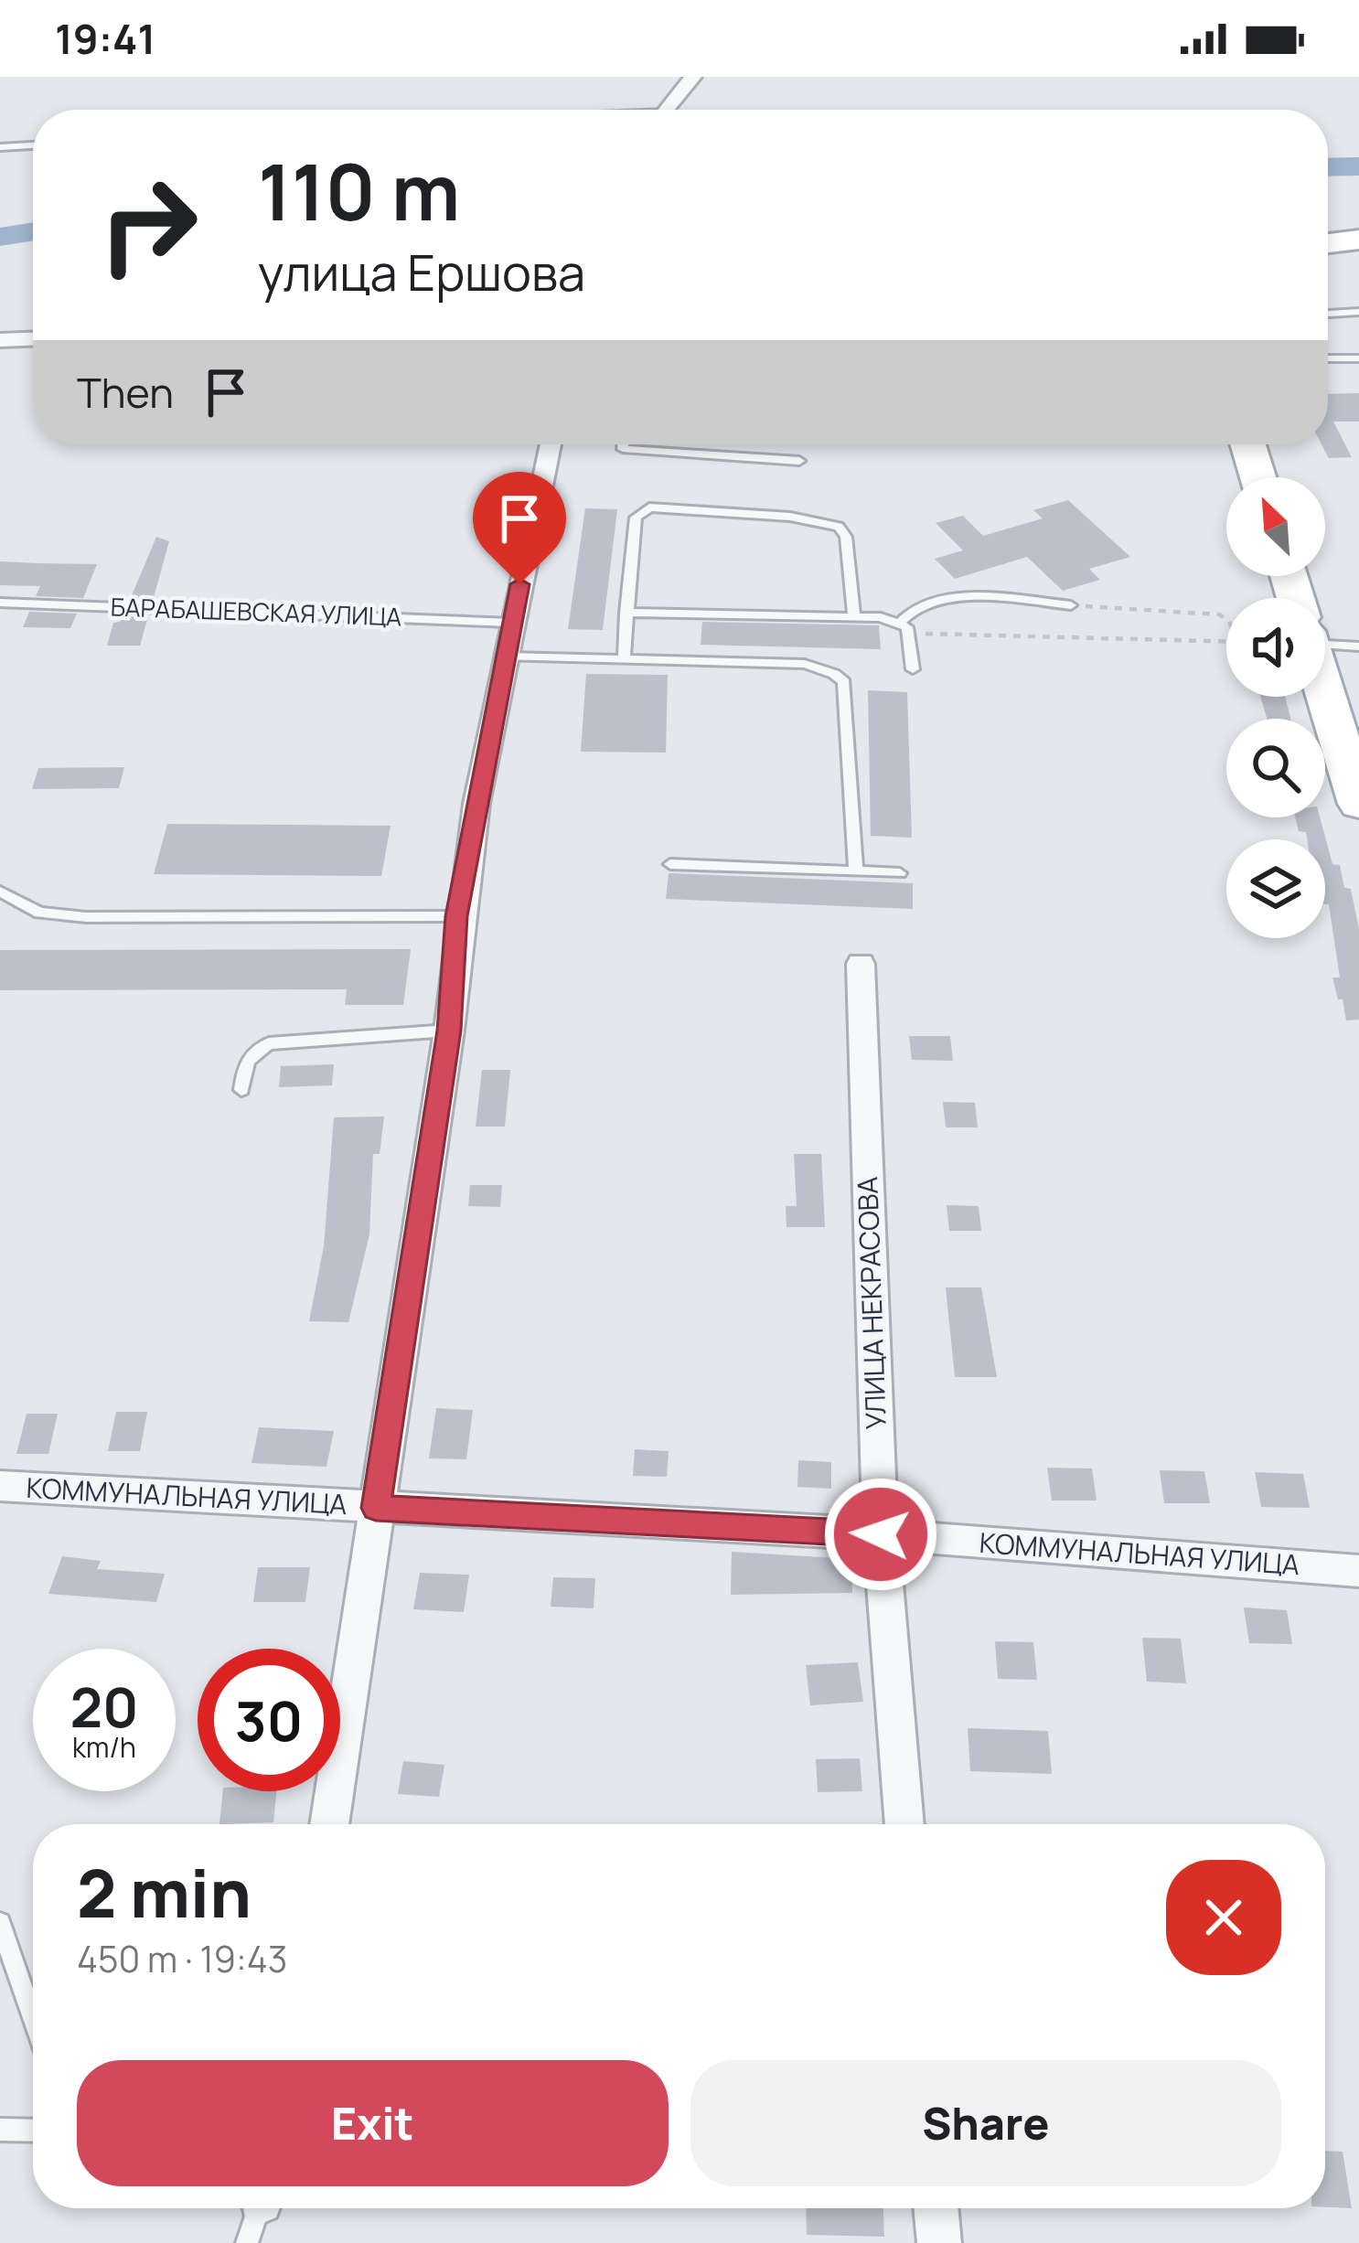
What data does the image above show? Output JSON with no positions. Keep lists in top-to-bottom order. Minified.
{"streets":{"street":["УЛИЦА НЕКРАСОВА","КОММУНАЛЬНАЯ УЛИЦА"],"lane":["БАРАБАШЕВСКАЯ УЛИЦА"]},"crossings":[["УЛИЦА НЕКРАСОВА","КОММУНАЛЬНАЯ УЛИЦА"]],"north":"top left","page":{"status":"19:41","turn":["110 m","улица Ершова"],"then":"Then","speed":"20 km/h","limit":"30","heading":["2 min","450 m · 19:43"],"buttons":["Exit","Share"]}}
